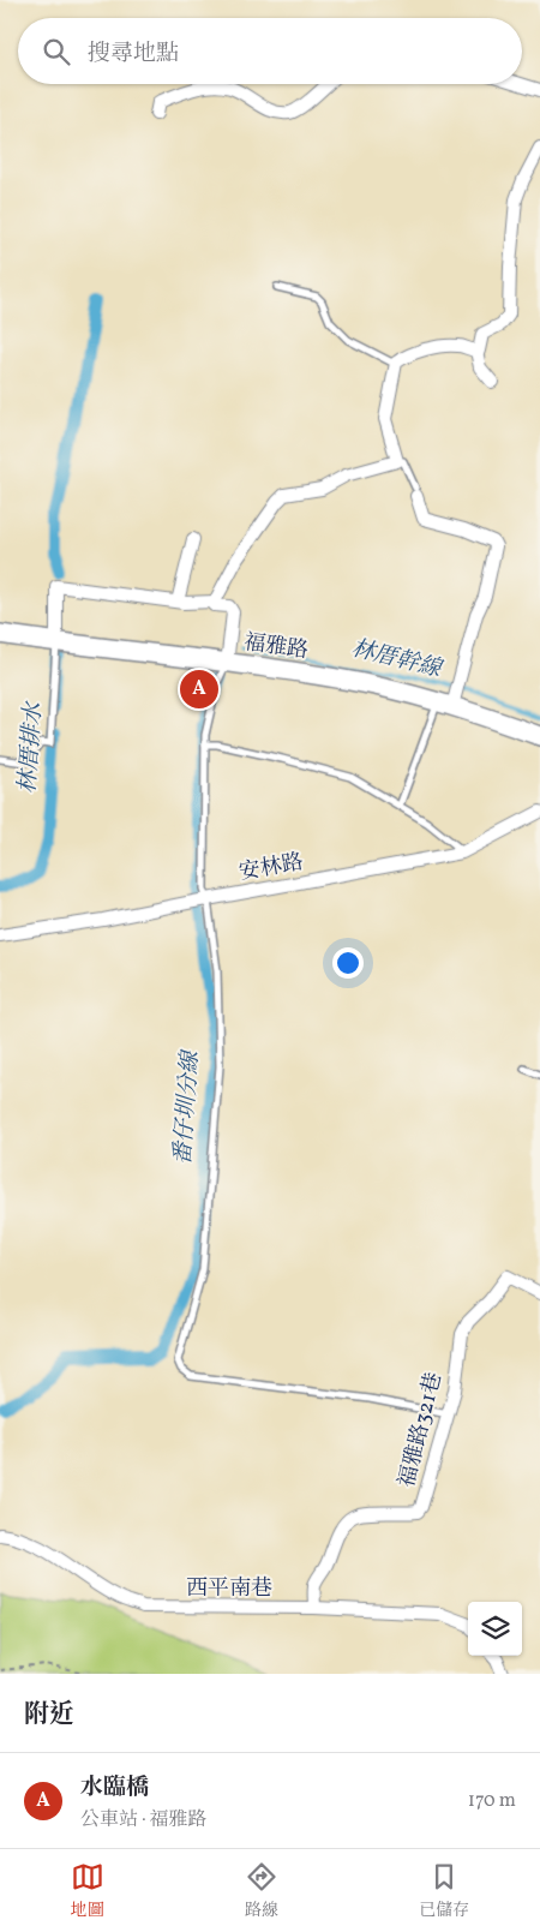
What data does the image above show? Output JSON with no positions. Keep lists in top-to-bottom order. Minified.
{"streets":{"main road":["福雅路"],"street":["安林路","福雅路321巷","西平南巷"]},"crossings":[["福雅路321巷","西平南巷"]],"water":["林厝幹線","林厝排水","番仔圳分線"],"page":{"search":"搜尋地點","pins":"A","heading":"附近","list":[{"mark":"A","name":"水臨橋","note":"公車站 · 福雅路","value":"170 m"}],"nav":["地圖","路線","已儲存"]}}
